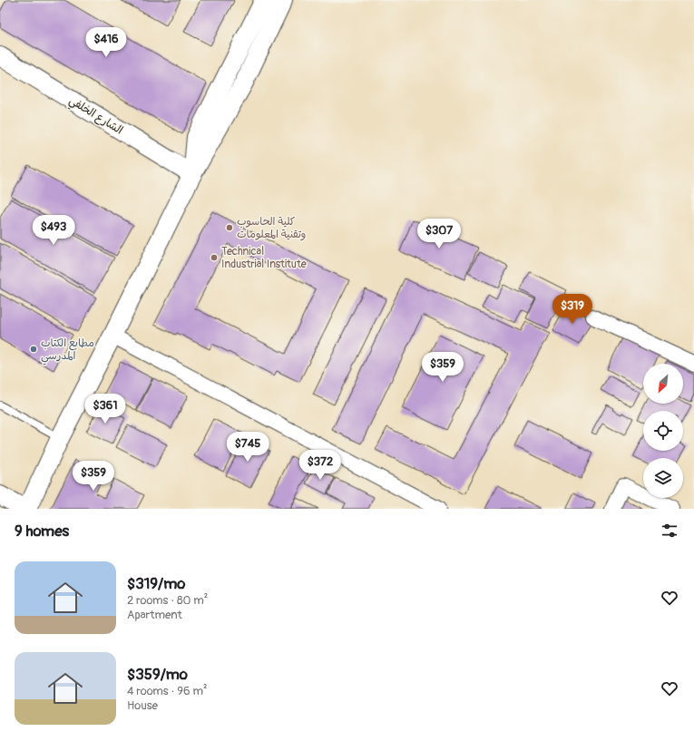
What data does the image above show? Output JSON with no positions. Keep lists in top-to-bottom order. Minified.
{"streets":{"street":["الشارع الخلفي"]},"places":["كلية الحاسوب وتقنية المعلومات","Technical Industrial Institute","مطابع الكتاب المدرسي"],"north":"bottom left","page":{"price":["$416","$493","$307","$319","$359","$361","$745","$372","$359"],"heading":"9 homes","list":[{"name":"$319/mo","note":"2 rooms · 80 m² · Apartment"},{"name":"$359/mo","note":"4 rooms · 96 m² · House"}]}}
